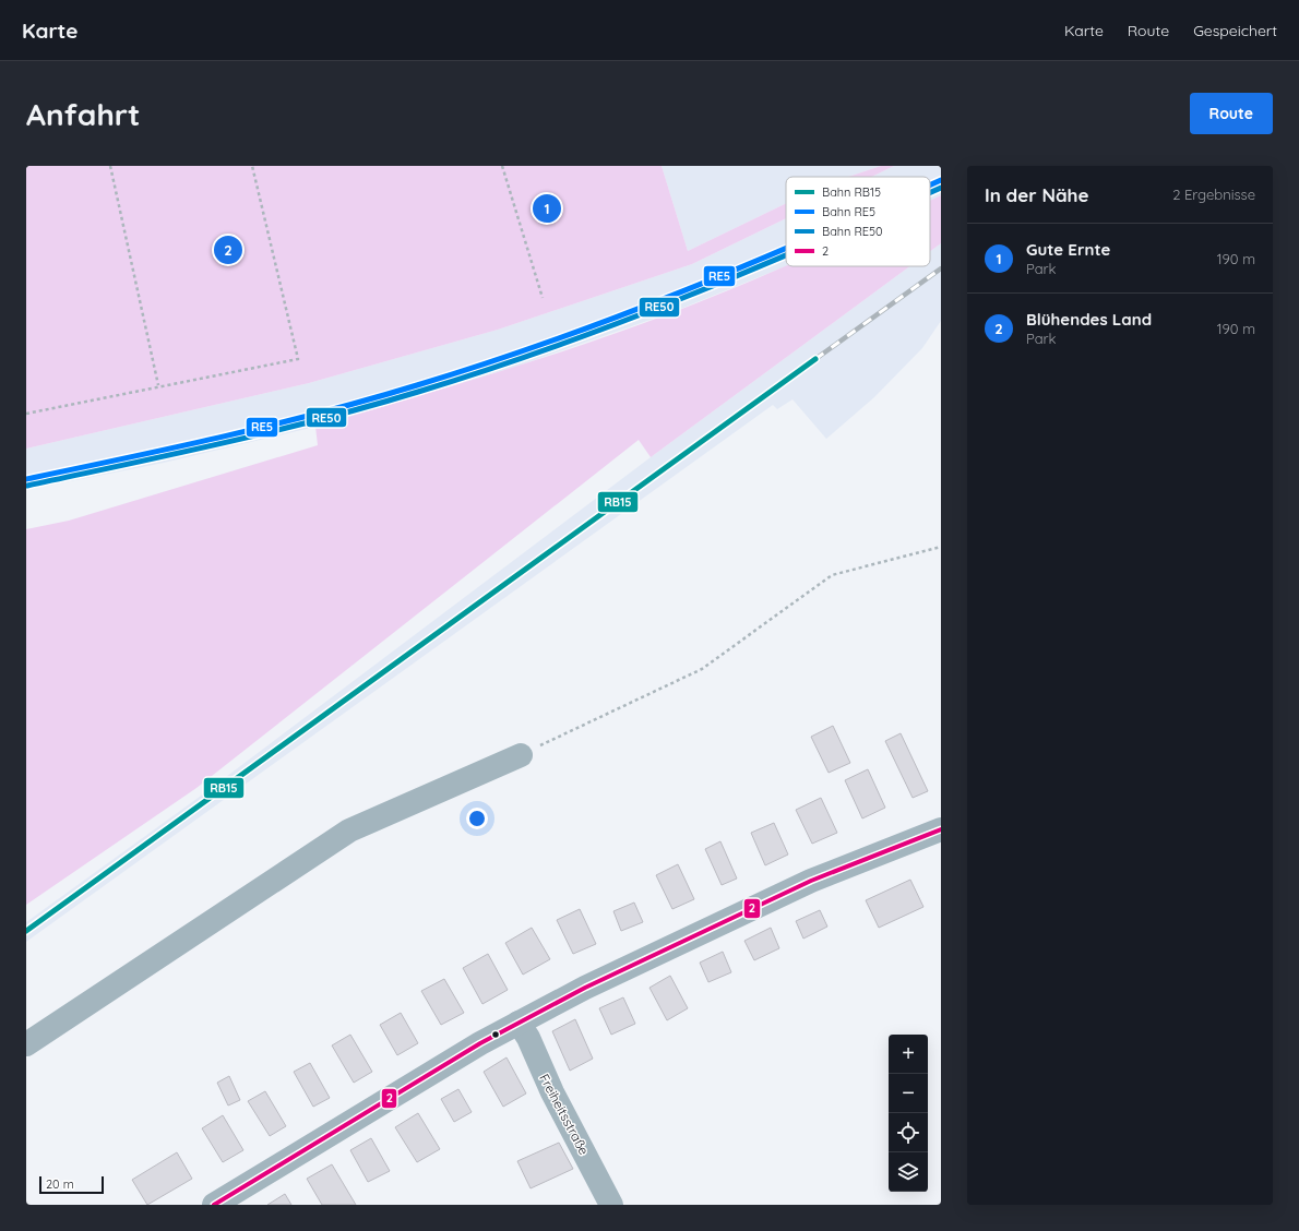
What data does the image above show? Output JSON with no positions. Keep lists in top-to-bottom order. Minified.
{"streets":{"street":["Freiheitsstraße"]},"lines":["rail line RE5","rail line RE50","rail line RB15","transit line 2"],"legend":["Bahn RB15","Bahn RE5","Bahn RE50","2"],"scale_bar":"20 m","page":{"header":"Karte","nav":["Karte","Route","Gespeichert"],"buttons":"Route","title":"Anfahrt","heading":["In der Nähe","2 Ergebnisse"],"pins":["1","2"],"list":[{"mark":"1","name":"Gute Ernte","note":"Park","value":"190 m"},{"mark":"2","name":"Blühendes Land","note":"Park","value":"190 m"}],"map_buttons":["+","−"],"scale":"20 m"}}
